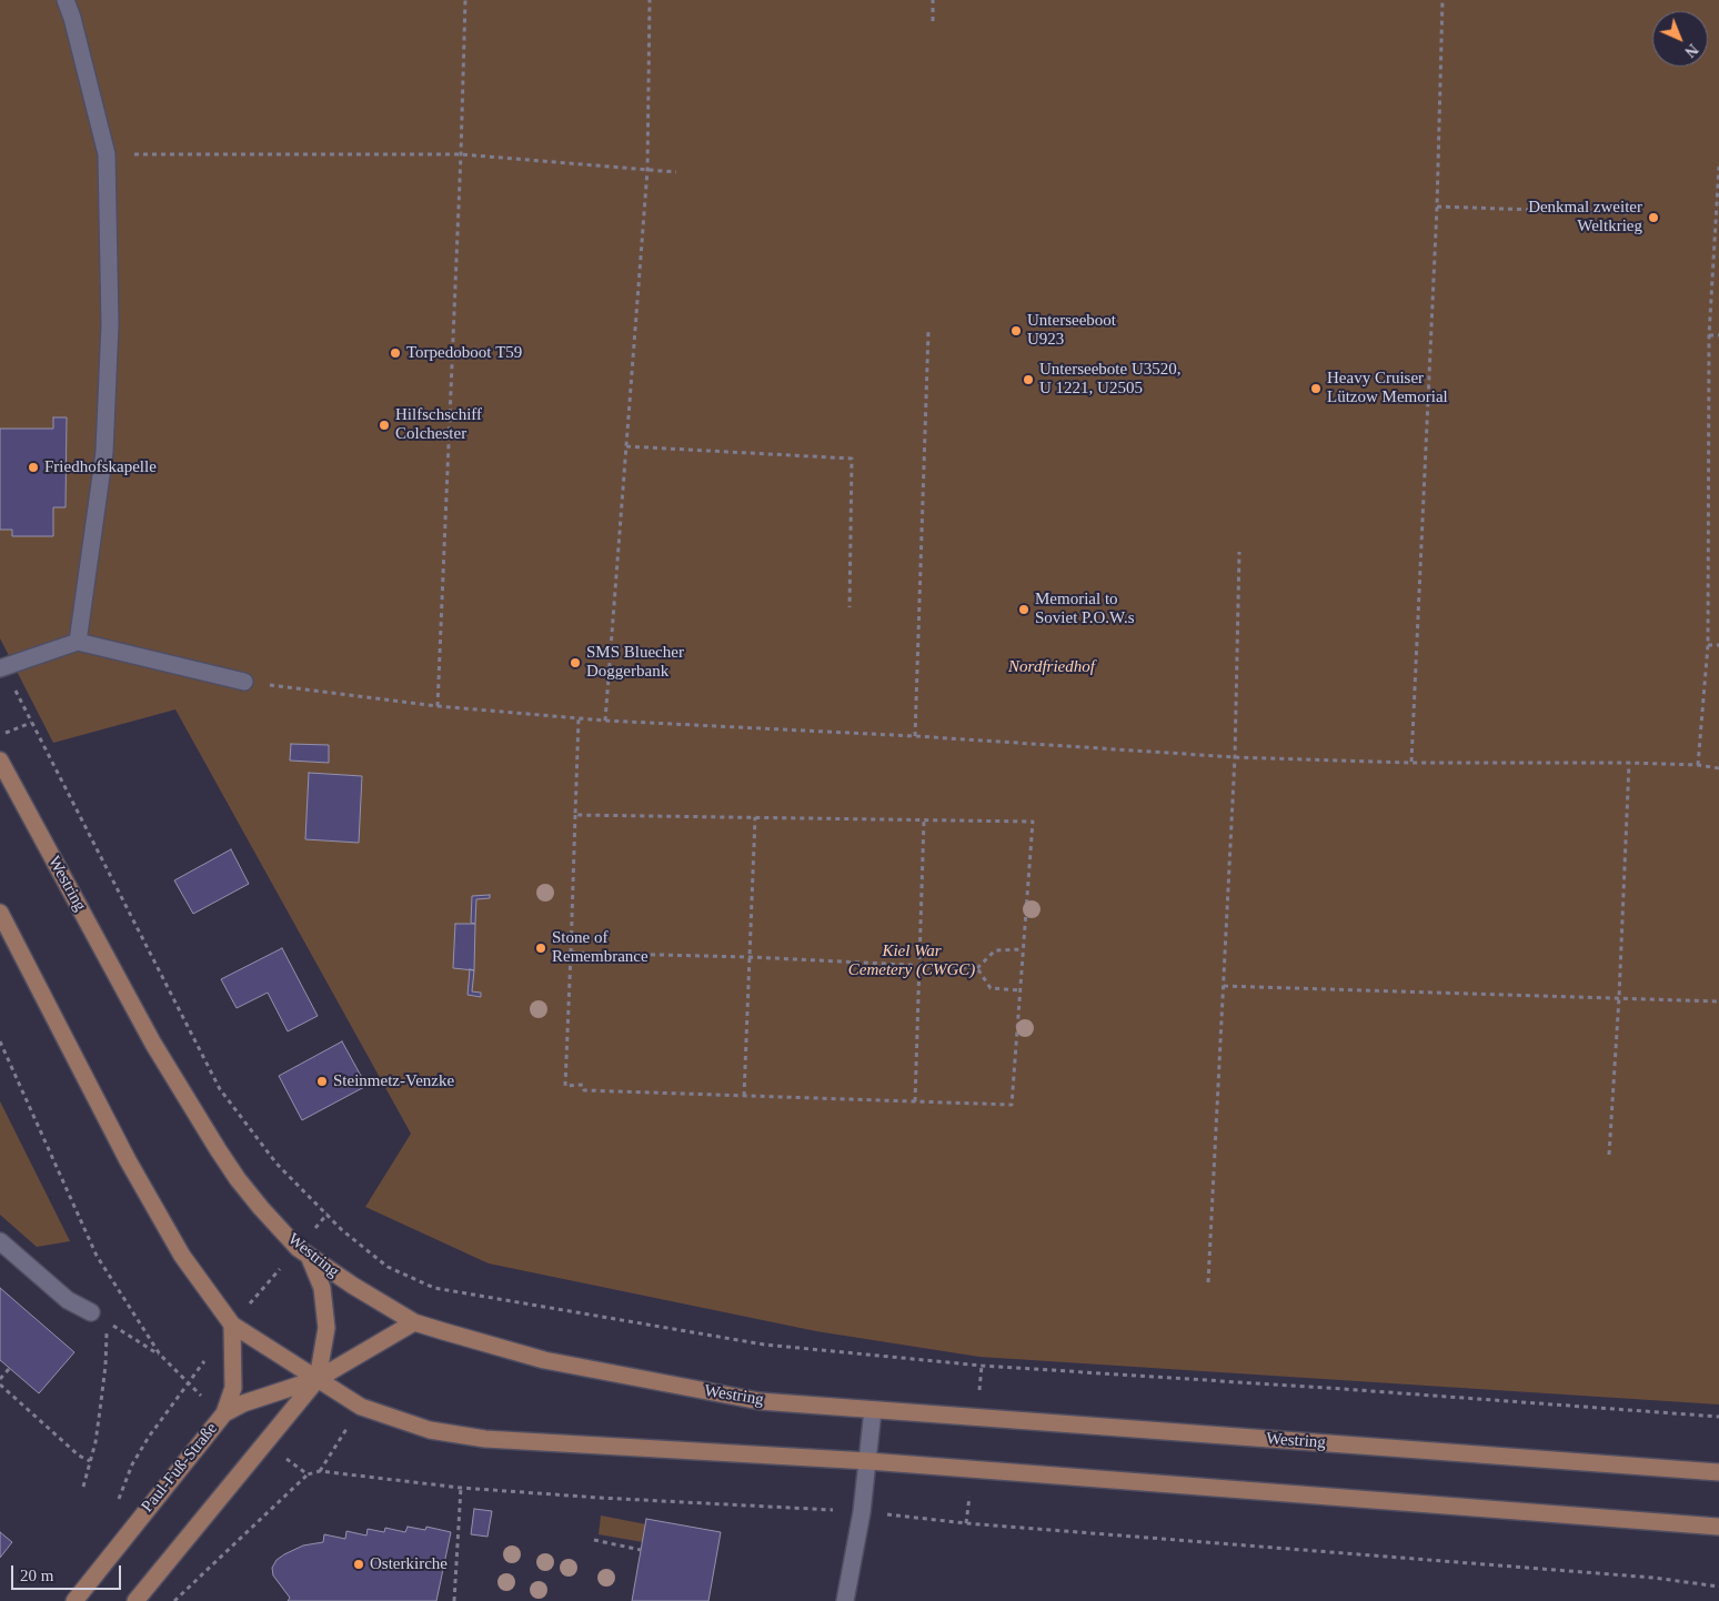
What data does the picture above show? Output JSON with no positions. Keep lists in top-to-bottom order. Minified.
{"streets":{"main road":["Westring","Paul-Fuß-Straße"]},"crossings":[["Westring","Paul-Fuß-Straße"]],"parks":["Nordfriedhof","Kiel War Cemetery (CWGC)"],"places":["Denkmal zweiter Weltkrieg","Unterseeboot U923","Torpedoboot T59","Unterseebote U3520, U 1221, U2505","Heavy Cruiser Lützow Memorial","Hilfschschiff Colchester","Friedhofskapelle","Memorial to Soviet P.O.W.s","SMS Bluecher Doggerbank","Stone of Remembrance","Steinmetz-Venzke","Osterkirche"],"scale_bar":"20 m","north":"bottom right"}
